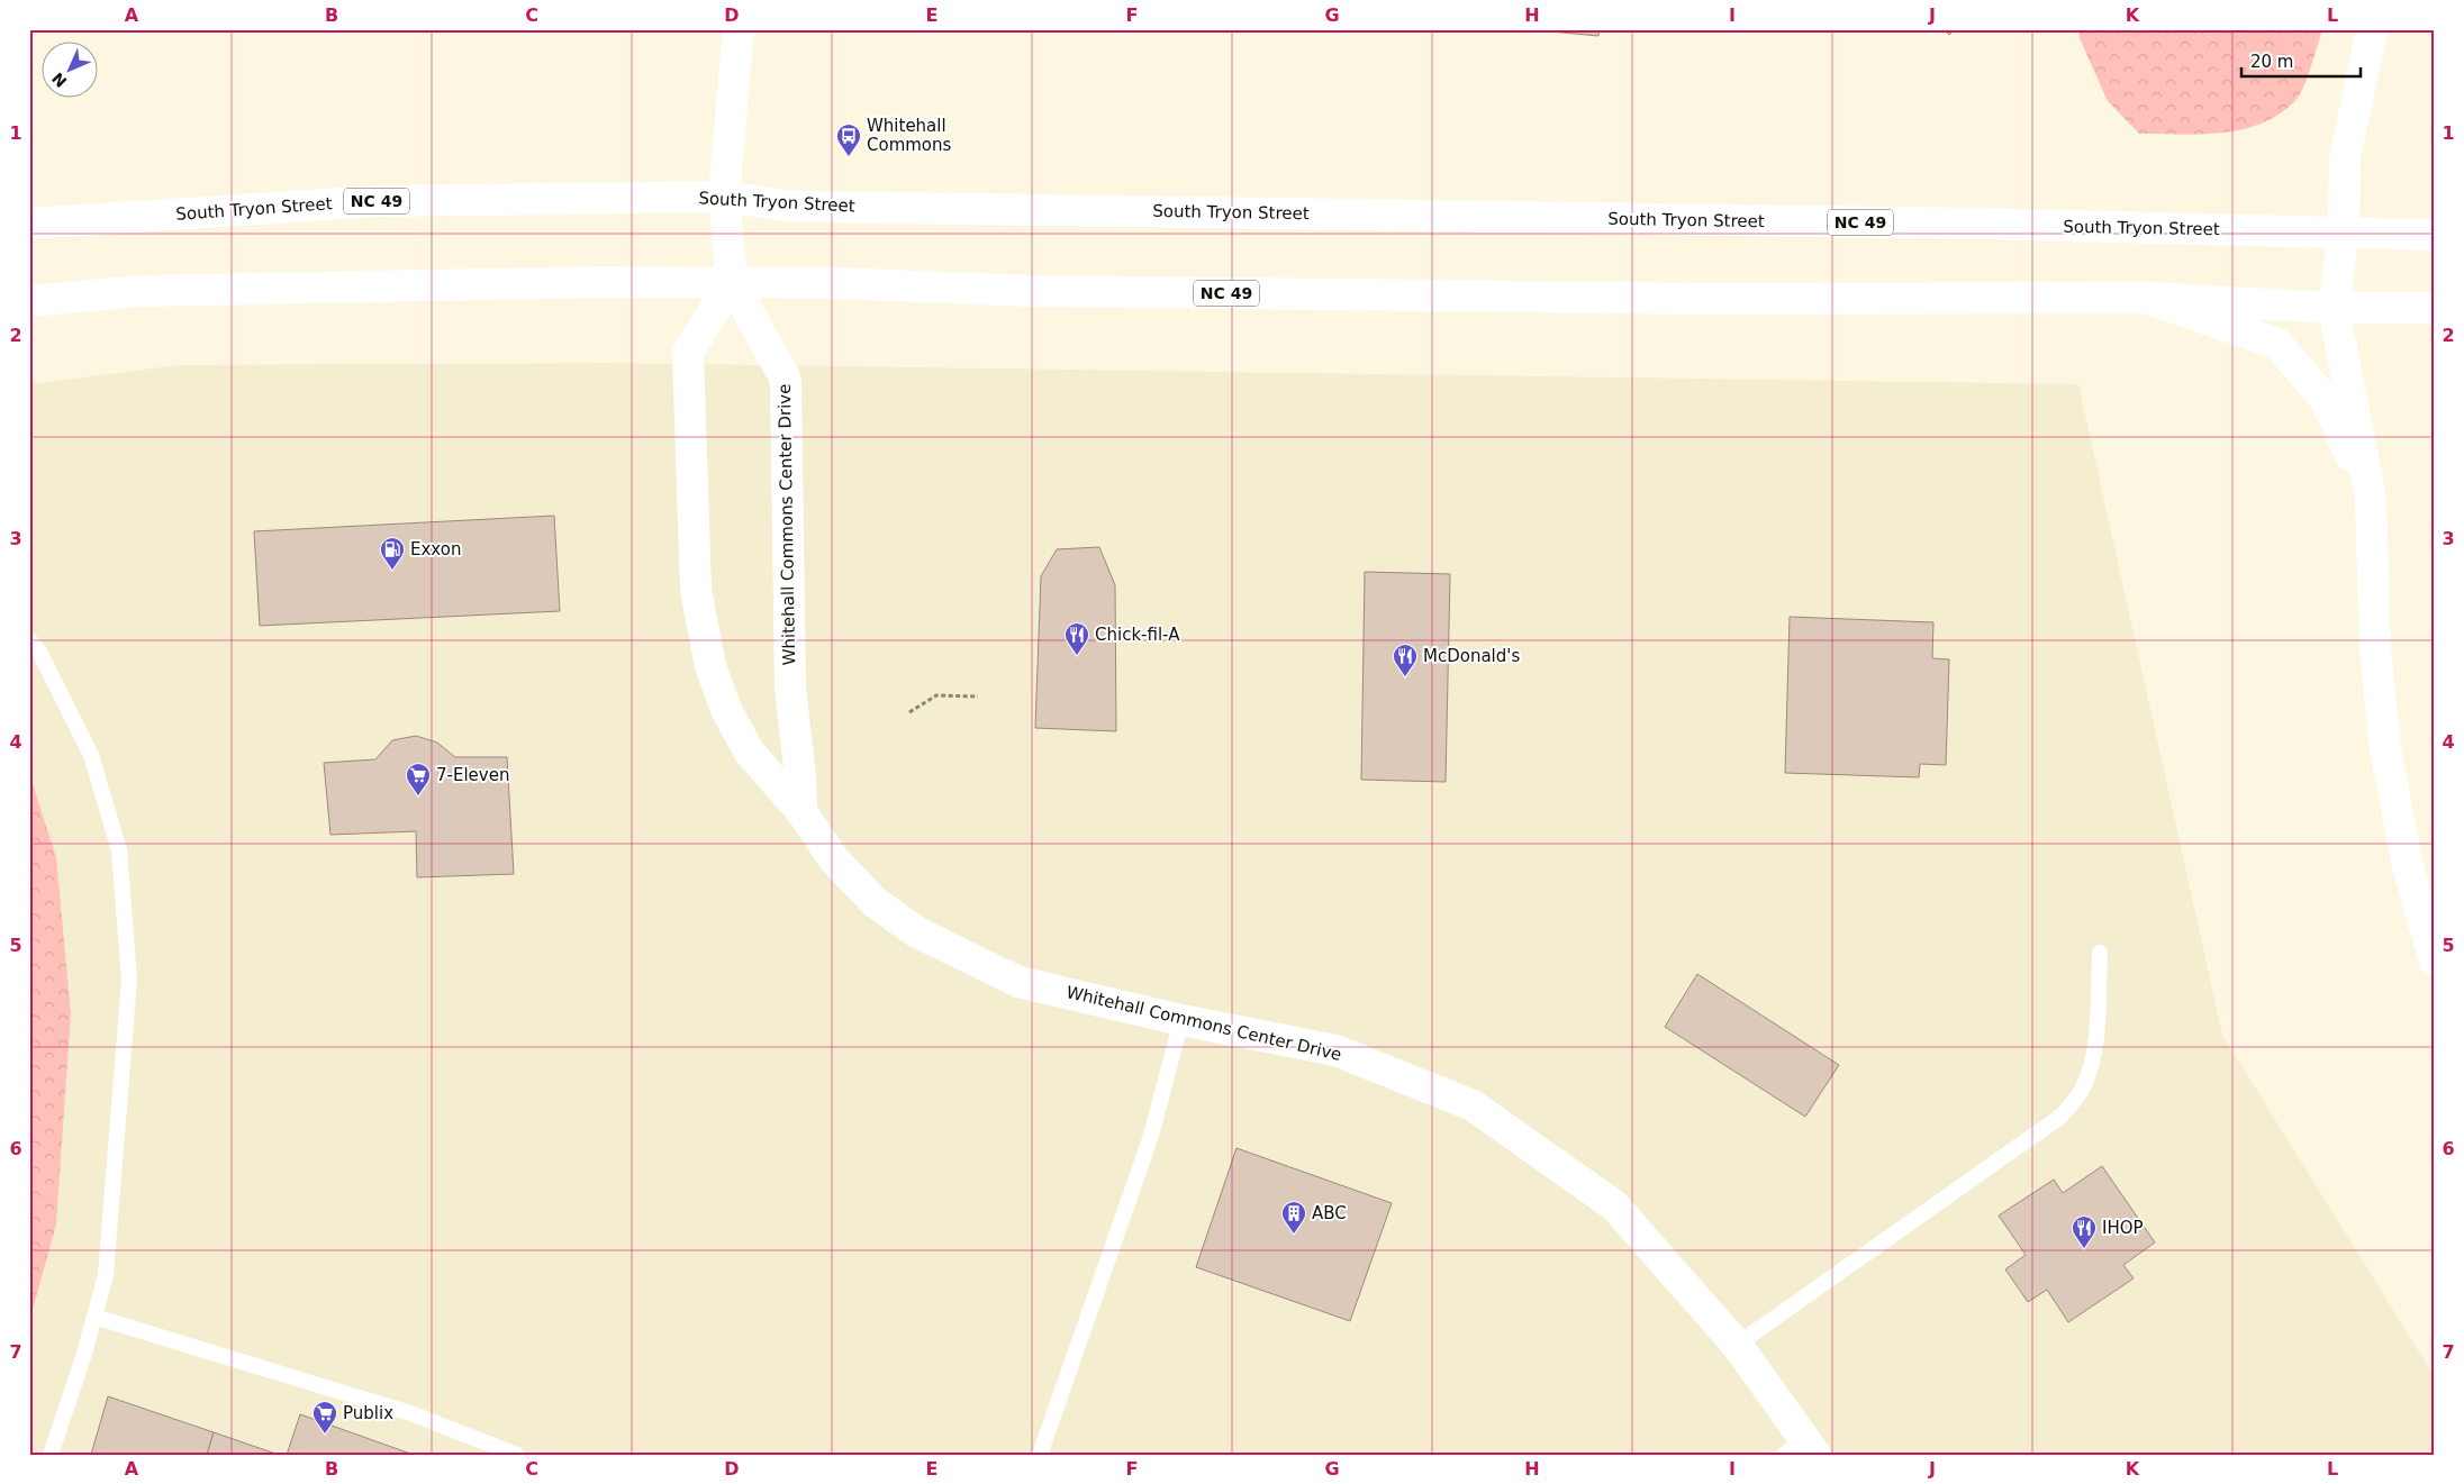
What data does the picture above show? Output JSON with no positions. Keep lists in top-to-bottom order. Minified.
{"streets":{"main road":["NC 49","South Tryon Street","Whitehall Commons Center Drive"]},"crossings":[["NC 49","Whitehall Commons Center Drive"]],"places":{"bus stop":["Whitehall Commons"],"fuel station":["Exxon"],"restaurant":["Chick-fil-A","McDonald's","IHOP"],"supermarket":["7-Eleven","Publix"],"building":["ABC"]},"scale_bar":"20 m","north":"bottom left","grid":{"columns":["A","B","C","D","E","F","G","H","I","J","K","L"],"rows":["1","2","3","4","5","6","7"]}}
